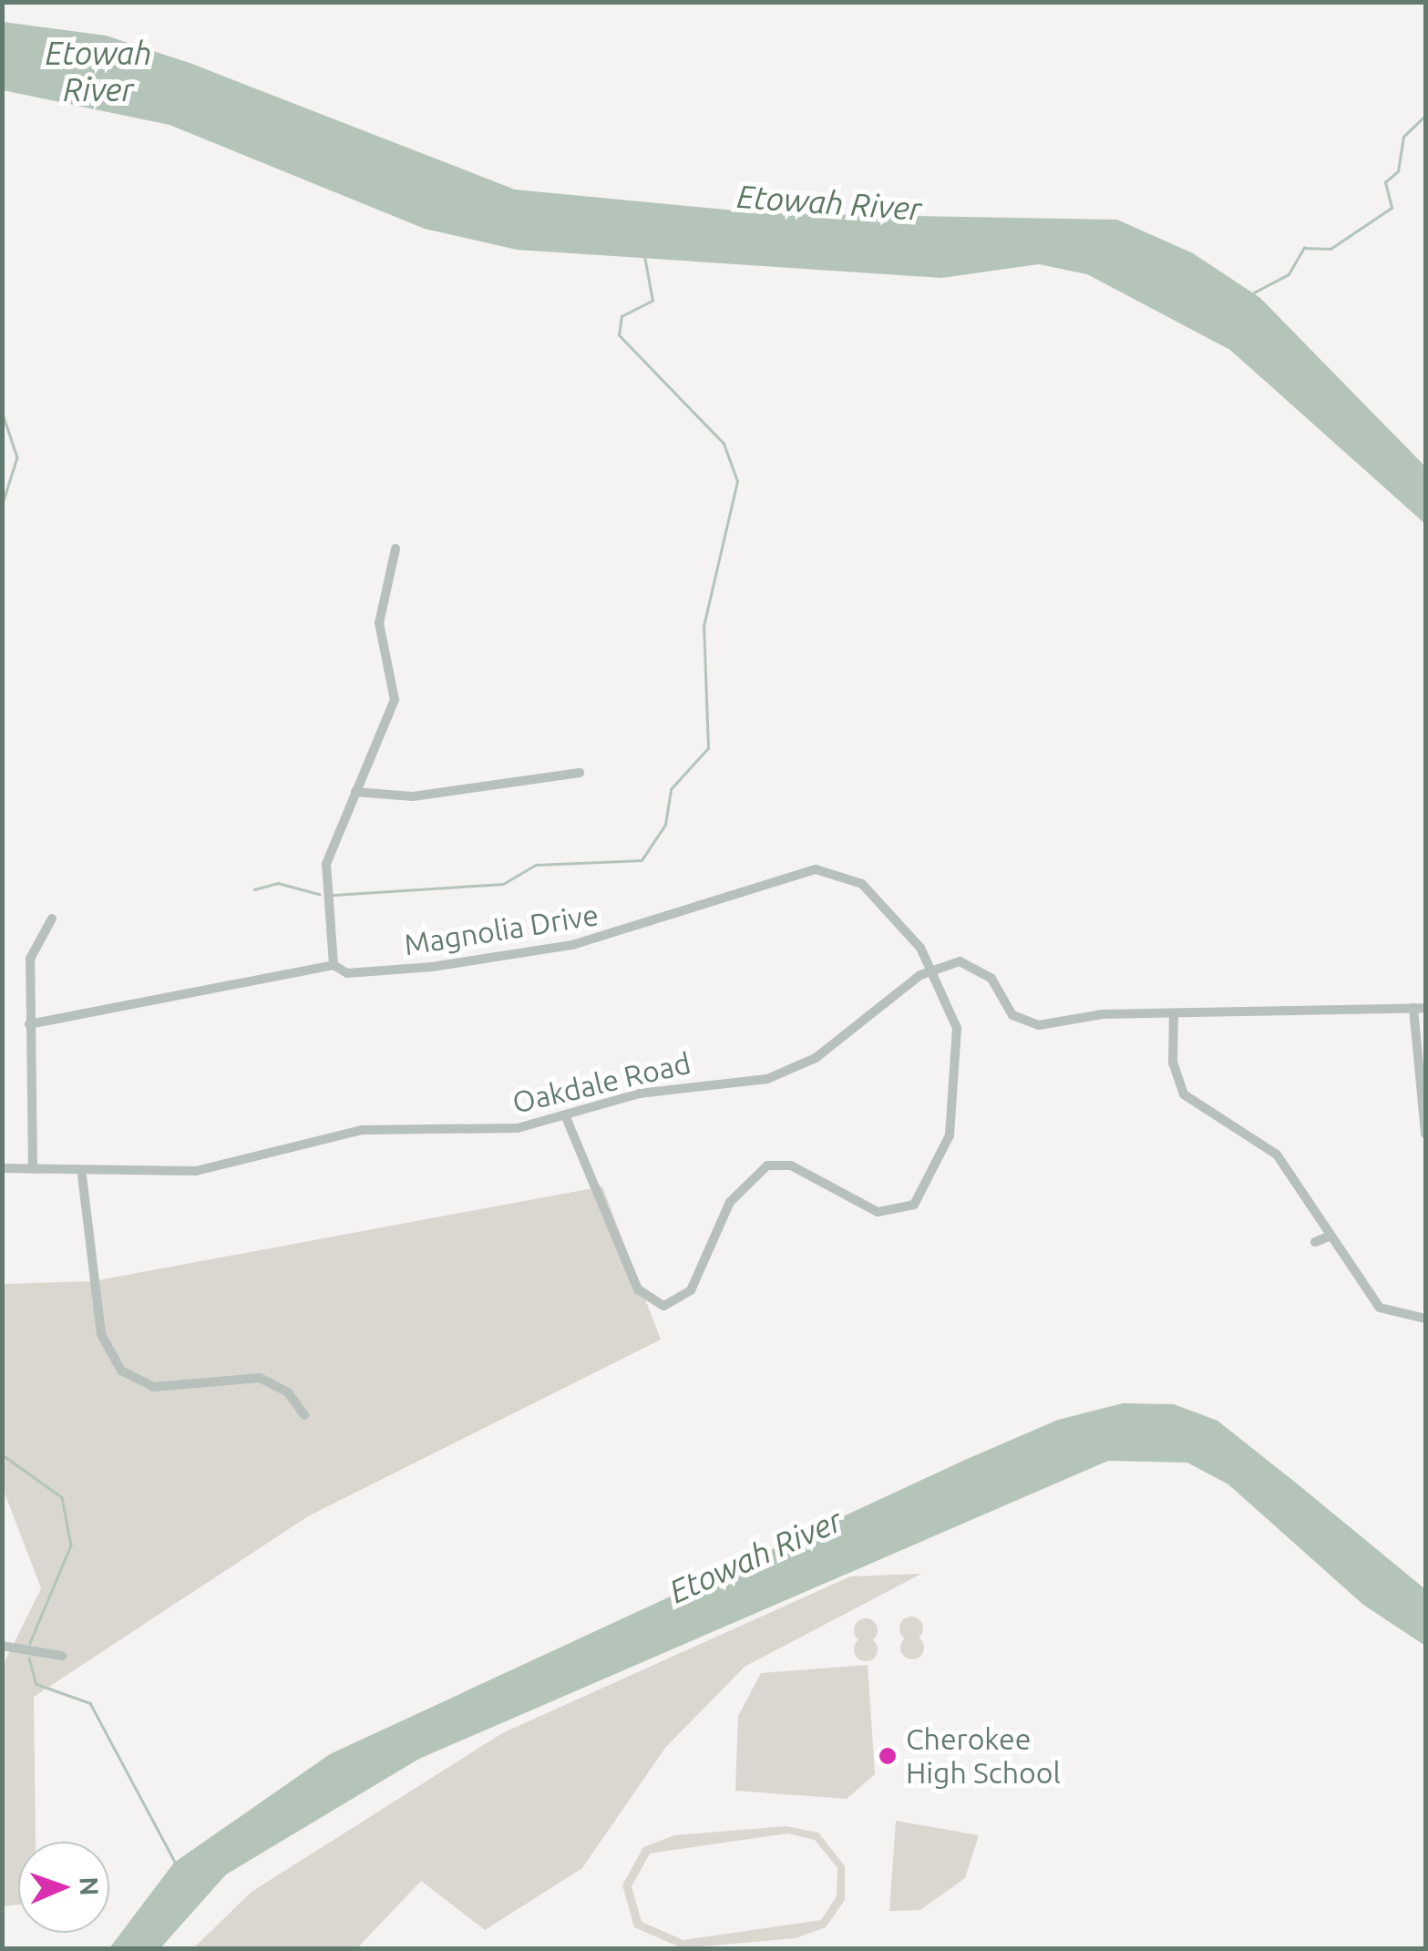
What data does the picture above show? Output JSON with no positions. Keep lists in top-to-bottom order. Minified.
{"streets":{"street":["Magnolia Drive","Oakdale Road"]},"crossings":[["Magnolia Drive","Oakdale Road"]],"water":["Etowah River"],"places":["Cherokee High School"],"north":"right"}
